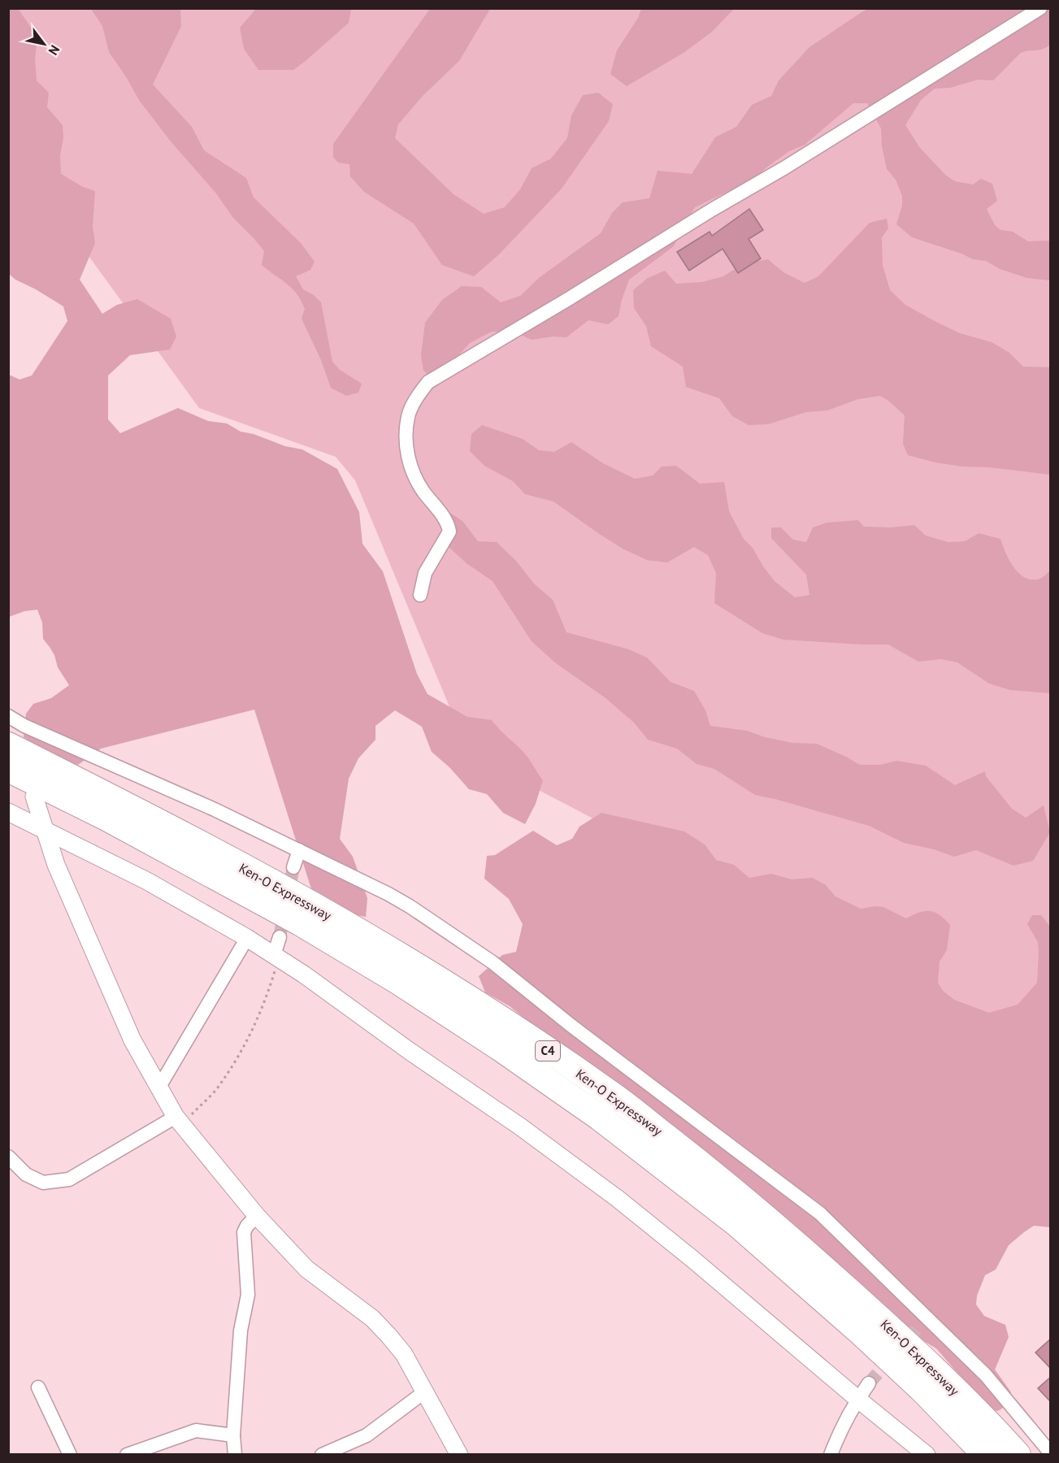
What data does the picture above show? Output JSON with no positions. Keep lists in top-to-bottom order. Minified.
{"streets":{"highway":["Ken-O Expressway","C4"]},"north":"bottom right"}
